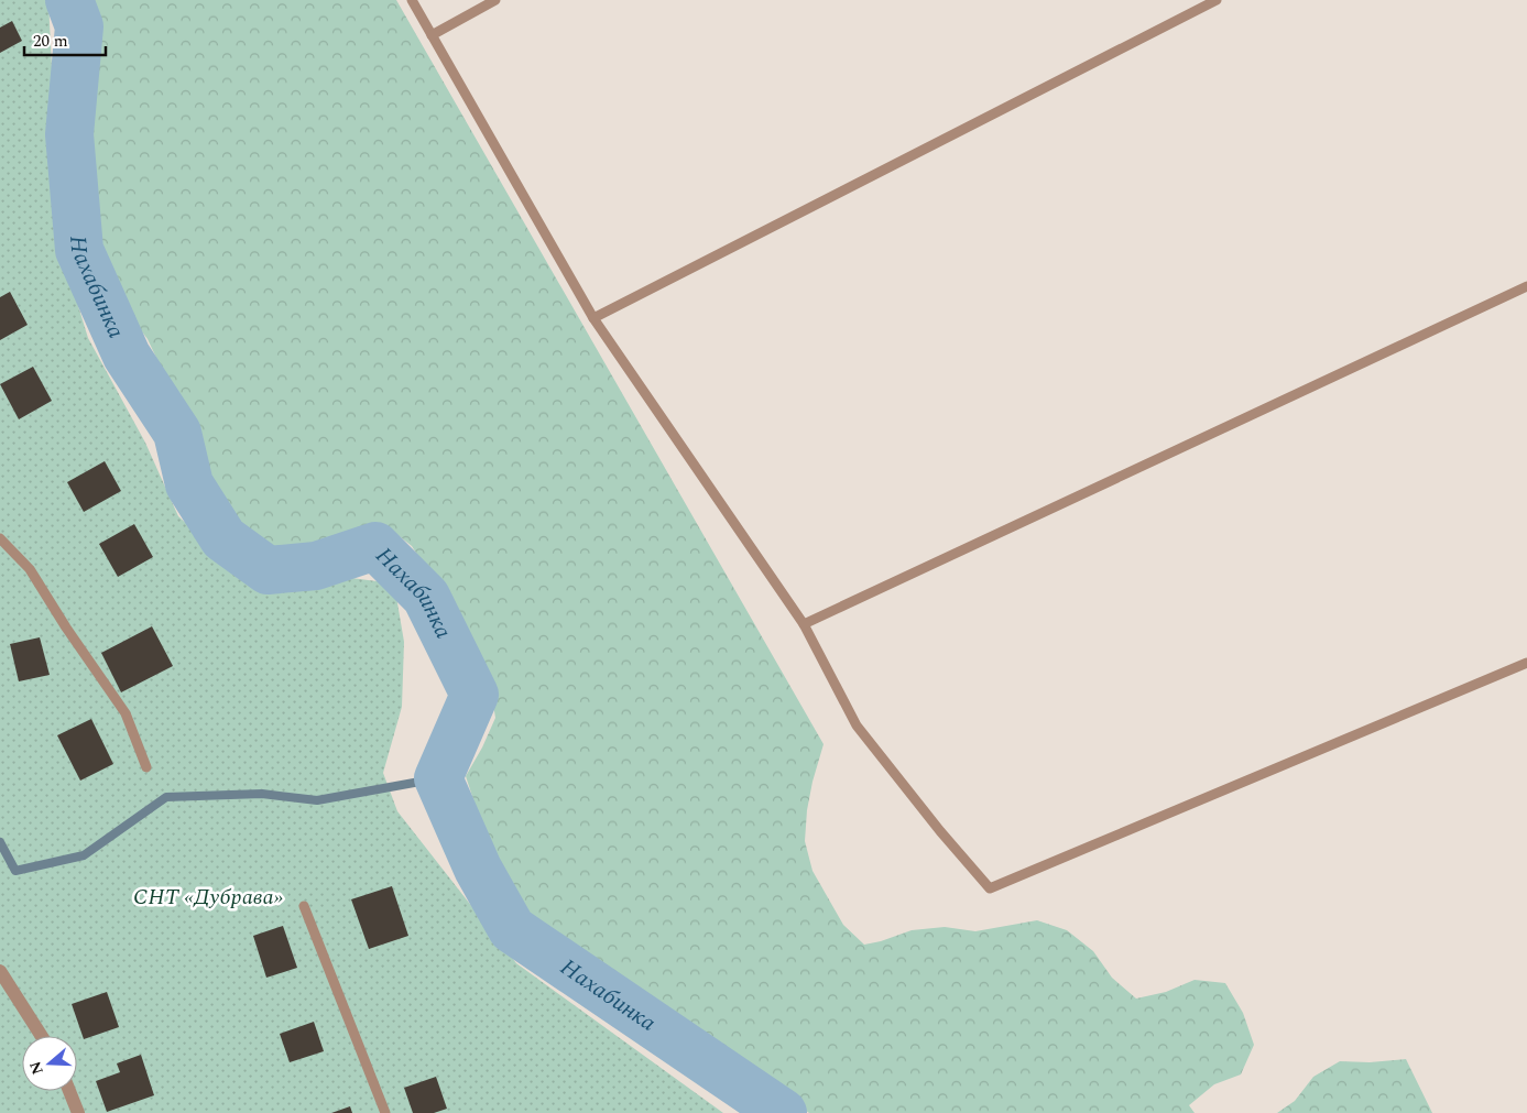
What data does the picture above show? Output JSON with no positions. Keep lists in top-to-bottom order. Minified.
{"water":["Нахабинка"],"parks":["СНТ «Дубрава»"],"scale_bar":"20 m","north":"left"}
